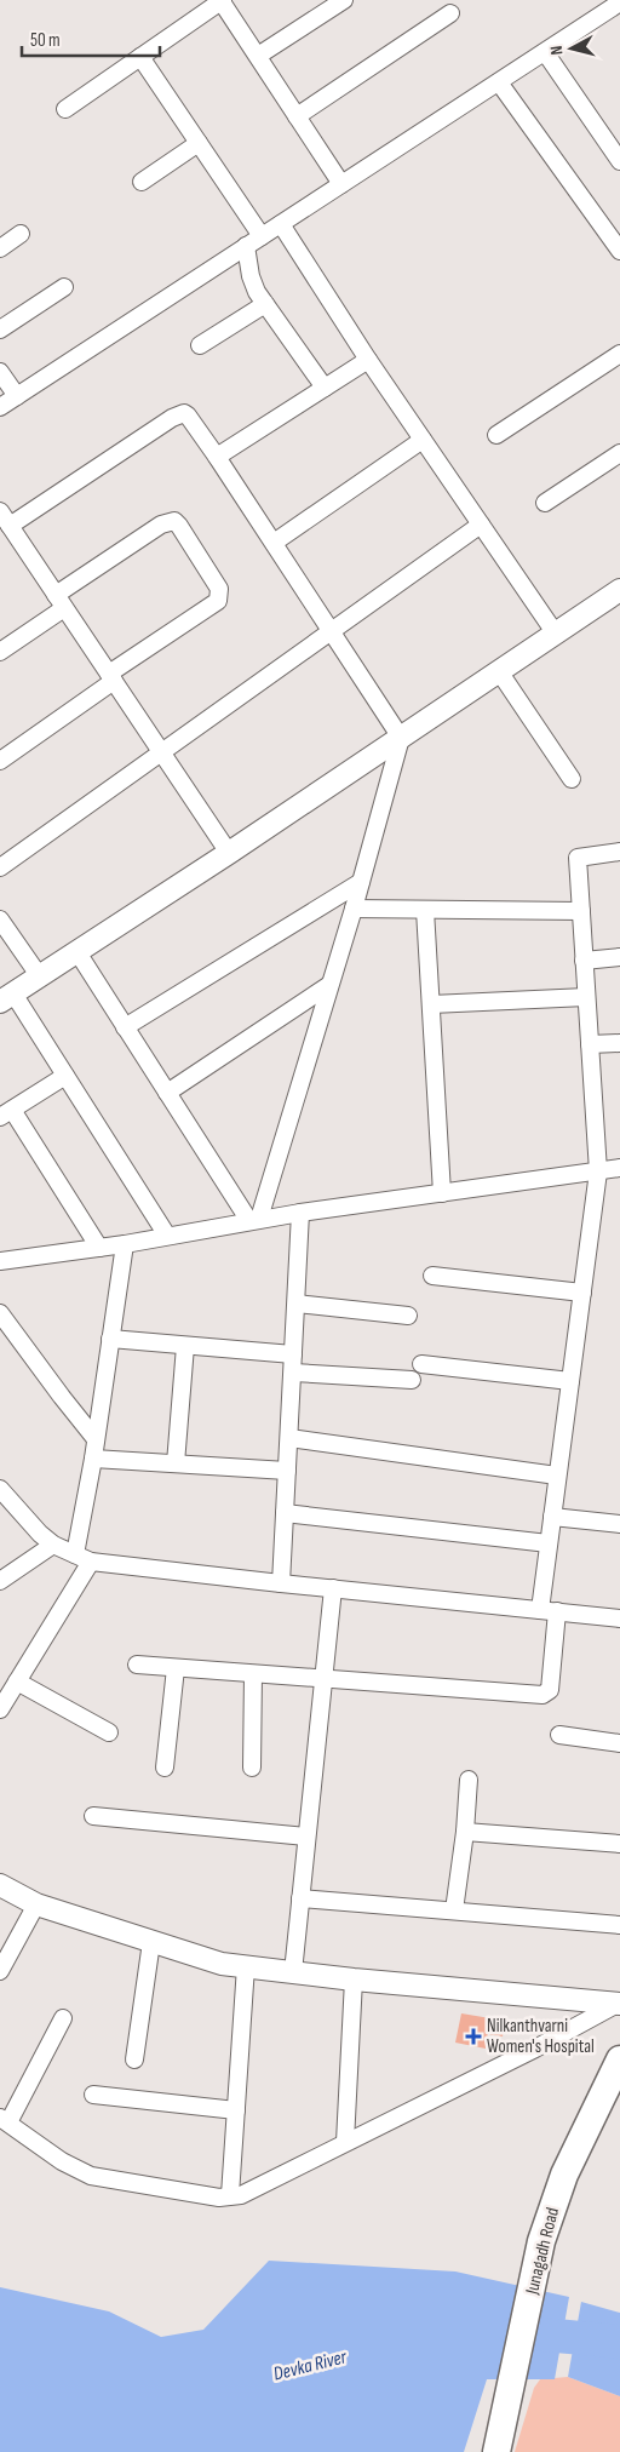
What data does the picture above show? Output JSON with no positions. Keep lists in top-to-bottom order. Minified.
{"streets":{"main road":["Junagadh Road"]},"water":["Devka River"],"places":{"health":["Nilkanthvarni Women's Hospital"]},"scale_bar":"50 m","north":"left"}
